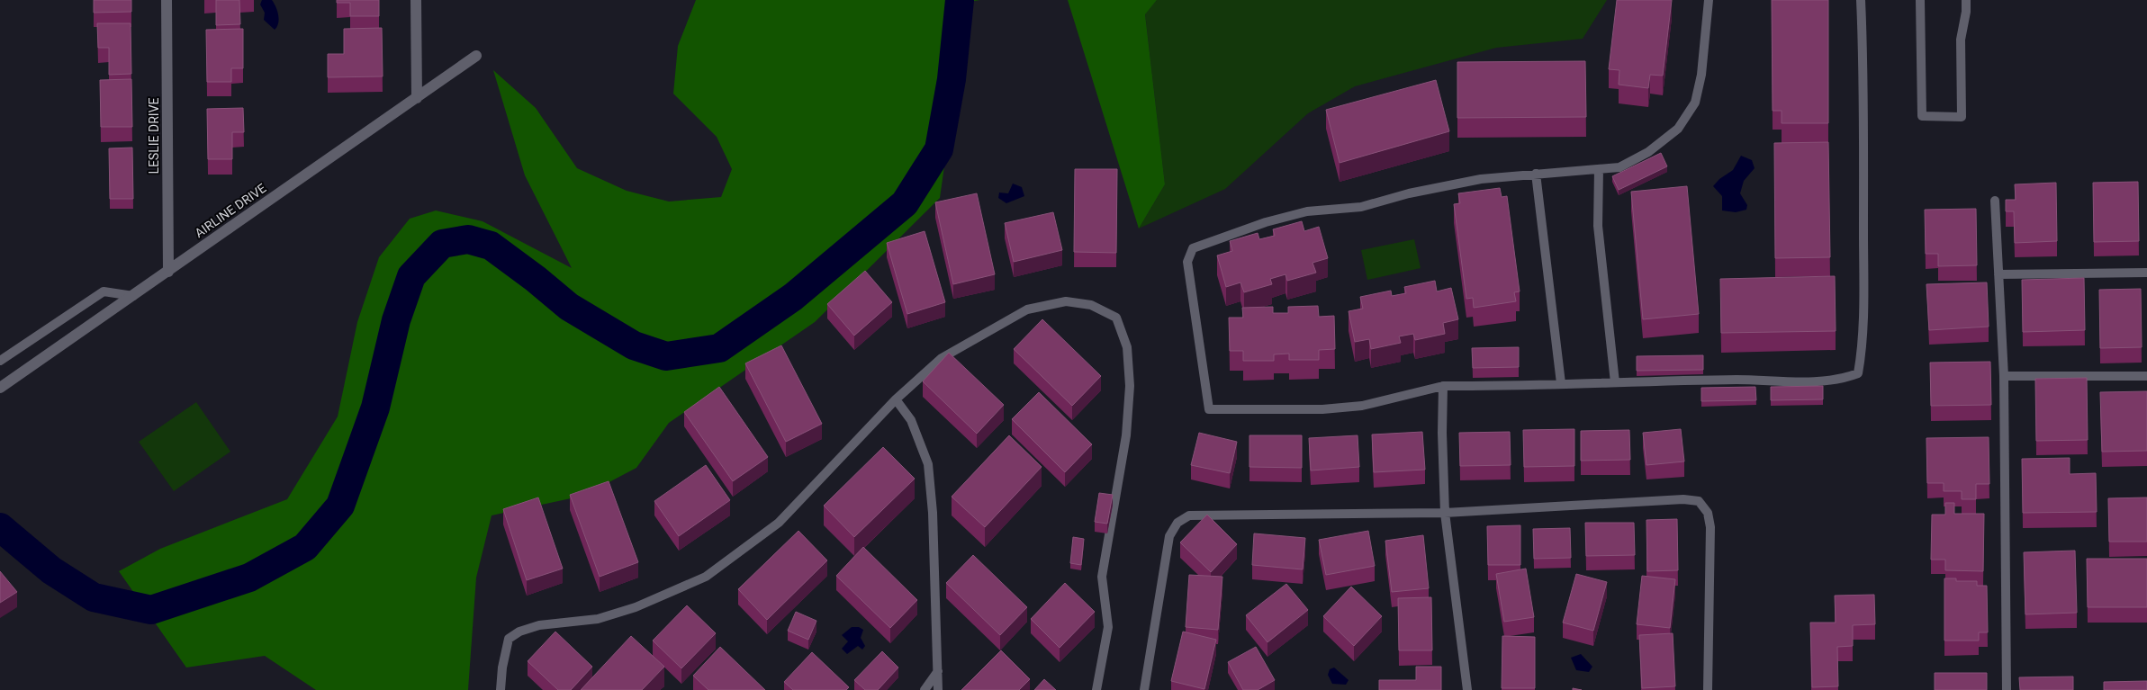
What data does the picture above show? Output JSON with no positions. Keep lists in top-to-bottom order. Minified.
{"streets":{"street":["LESLIE DRIVE","AIRLINE DRIVE"]},"crossings":[["LESLIE DRIVE","AIRLINE DRIVE"]]}
